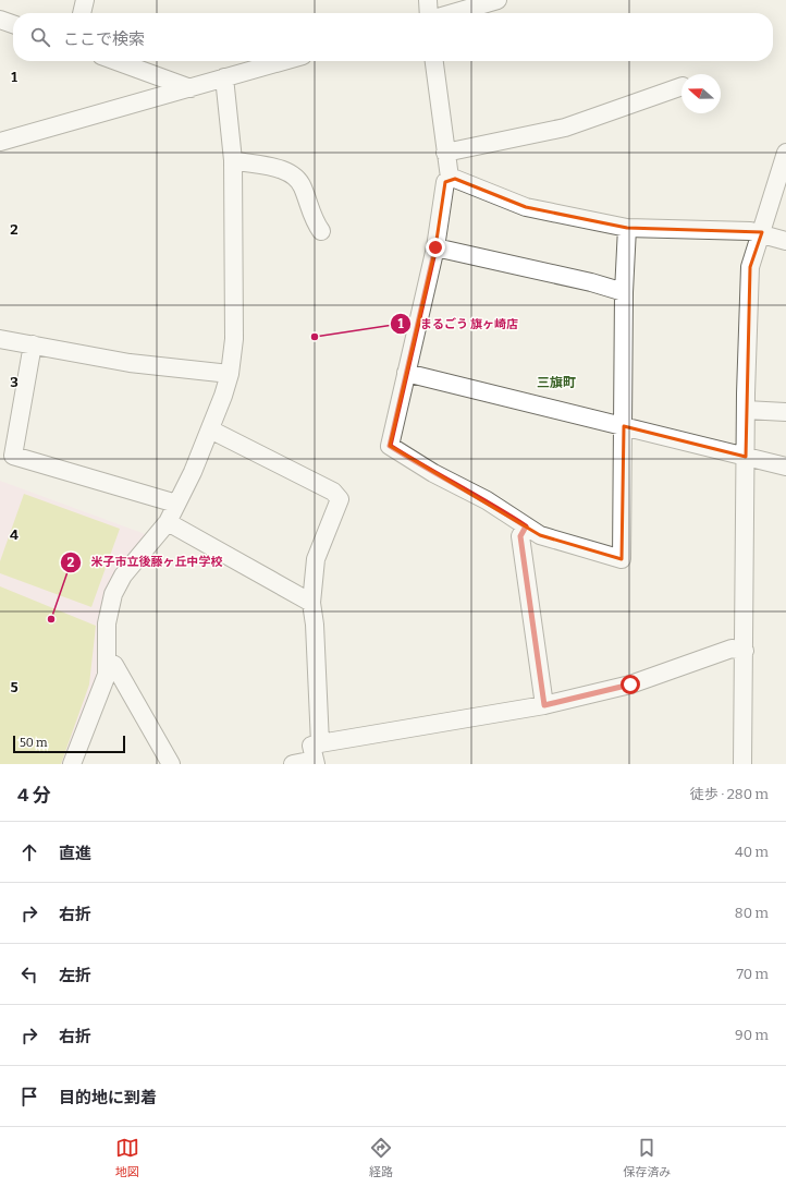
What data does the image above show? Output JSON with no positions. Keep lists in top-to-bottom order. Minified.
{"districts":["三旗町"],"places":["まるごう 旗ヶ崎店","米子市立後藤ヶ丘中学校"],"scale_bar":"50 m","north":"left","page":{"search":"ここで検索","scale":"50 m","heading":["4 分","徒歩 · 280 m"],"list":[["直進","40 m"],["右折","80 m"],["左折","70 m"],["右折","90 m"],"目的地に到着"],"nav":["地図","経路","保存済み"]},"grid":{"rows":["1","2","3","4","5"]}}
